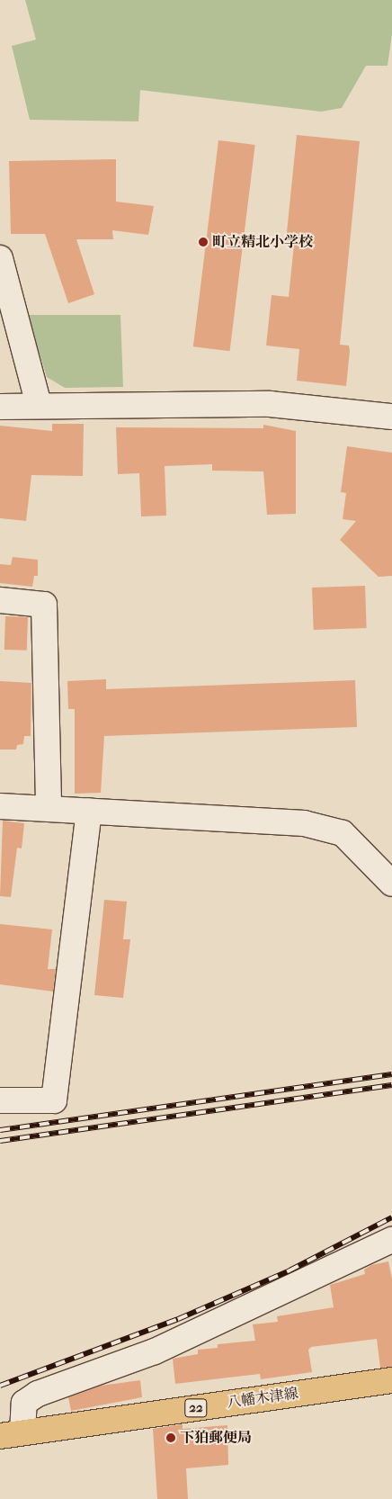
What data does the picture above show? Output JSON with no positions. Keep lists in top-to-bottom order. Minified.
{"streets":{"main road":["八幡木津線","22"]},"places":["町立精北小学校","下狛郵便局"]}
